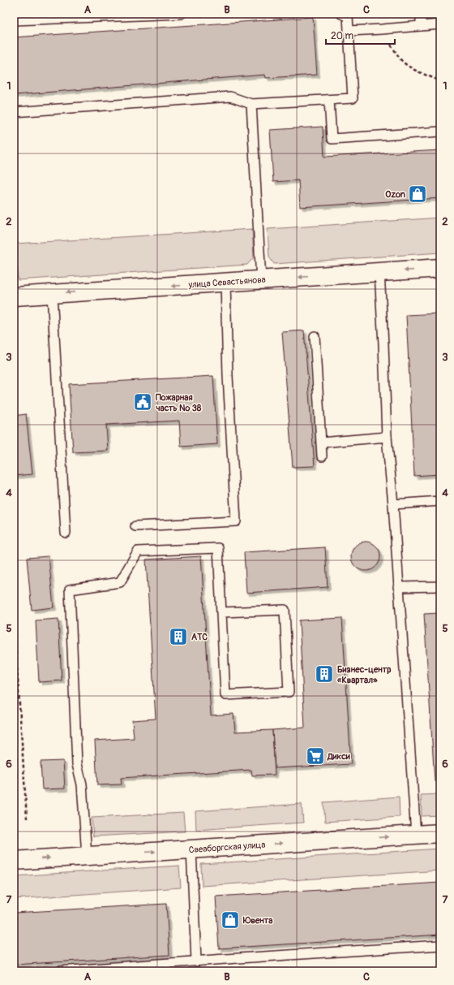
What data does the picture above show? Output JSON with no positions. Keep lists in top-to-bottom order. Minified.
{"streets":{"street":["улица Севастьянова","Свеаборгская улица"]},"one_way":["улица Севастьянова","Свеаборгская улица"],"places":{"shop":["Ozon","Ювента"],"public building":["Пожарная часть № 38"],"building":["АТС","Бизнес-центр «Квартал»"],"supermarket":["Дикси"]},"scale_bar":"20 m","grid":{"columns":["A","B","C"],"rows":["1","2","3","4","5","6","7"]}}
